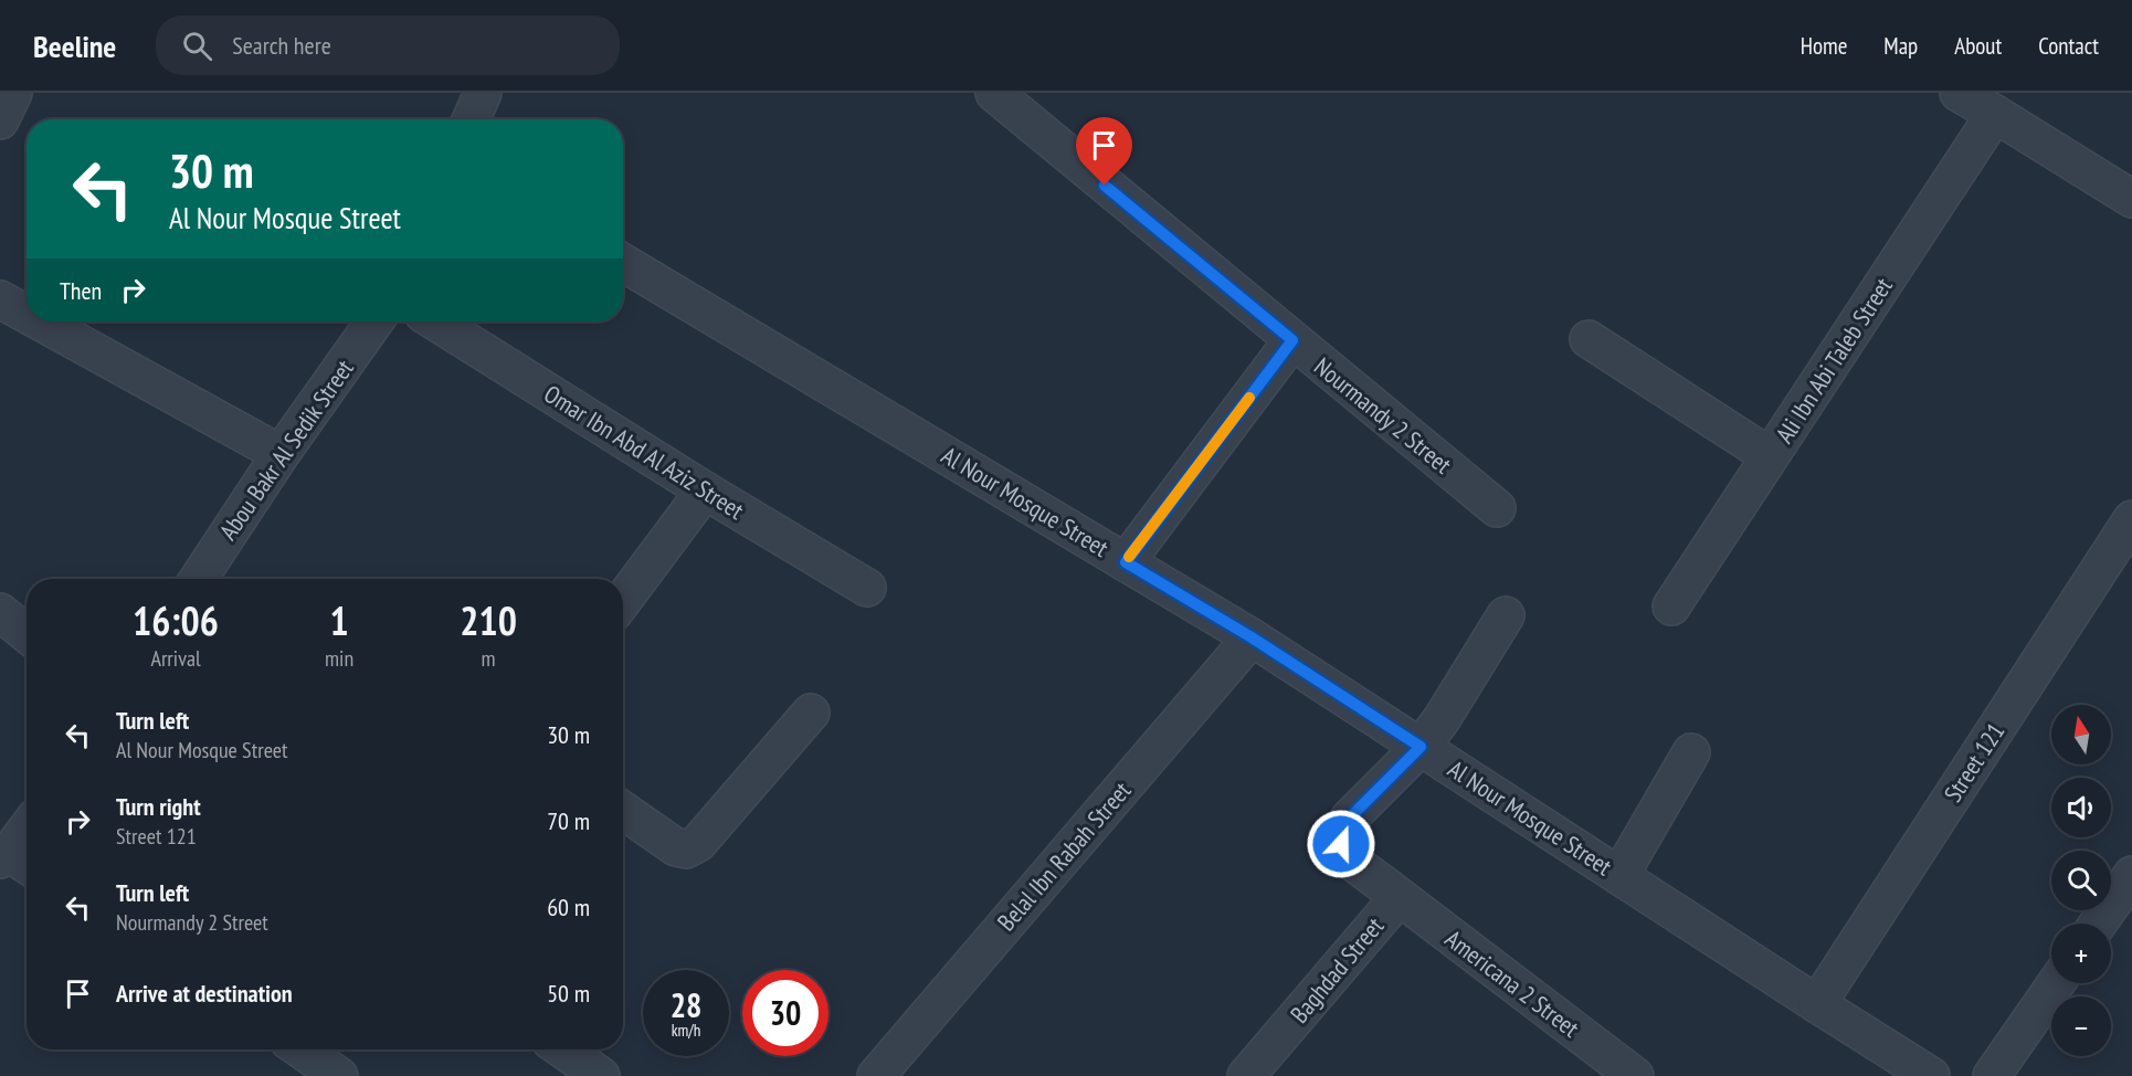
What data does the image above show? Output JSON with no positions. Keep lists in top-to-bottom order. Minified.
{"streets":{"street":["Ali Ibn Abi Taleb Street","Nourmandy 2 Street","Abou Bakr Al Sedik Street","Omar Ibn Abd Al Aziz Street","Al Nour Mosque Street","Street 121","Belal Ibn Rabah Street","Baghdad Street","Americana 2 Street"]},"crossings":[["Al Nour Mosque Street","Street 121"],["Al Nour Mosque Street","Belal Ibn Rabah Street"],["Al Nour Mosque Street","Baghdad Street"],["Baghdad Street","Americana 2 Street"]],"north":"top","page":{"header":"Beeline","search":"Search here","nav":["Home","Map","About","Contact"],"turn":["30 m","Al Nour Mosque Street"],"then":"Then","eta":["16:06","Arrival","1","min","210","m"],"list":[{"name":"Turn left","note":"Al Nour Mosque Street","value":"30 m"},{"name":"Turn right","note":"Street 121","value":"70 m"},{"name":"Turn left","note":"Nourmandy 2 Street","value":"60 m"},{"name":"Arrive at destination","value":"50 m"}],"map_buttons":["+","−"],"speed":"28 km/h","limit":"30"}}
